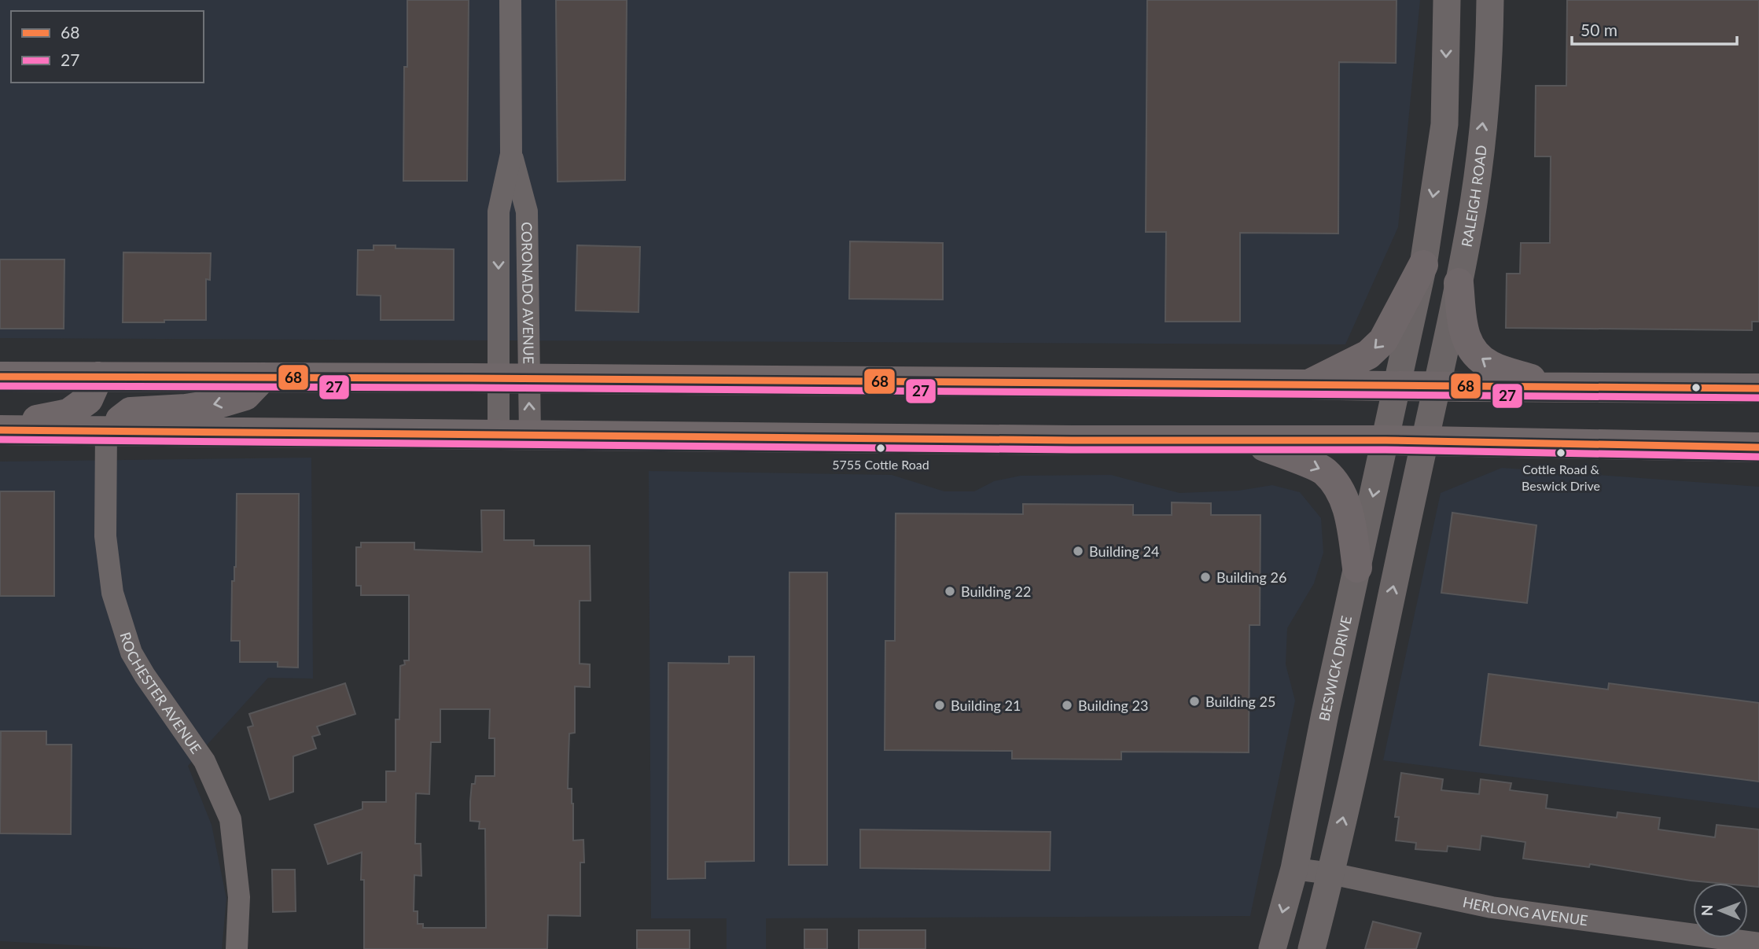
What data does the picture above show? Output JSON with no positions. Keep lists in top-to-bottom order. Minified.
{"streets":{"street":["RALEIGH ROAD","CORONADO AVENUE","BESWICK DRIVE","ROCHESTER AVENUE","HERLONG AVENUE"]},"crossings":[["BESWICK DRIVE","HERLONG AVENUE"]],"places":["5755 Cottle Road","Cottle Road & Beswick Drive","Building 24","Building 26","Building 22","Building 25","Building 21","Building 23"],"lines":["transit line 68","transit line 27"],"legend":["68","27"],"scale_bar":"50 m","north":"left"}
